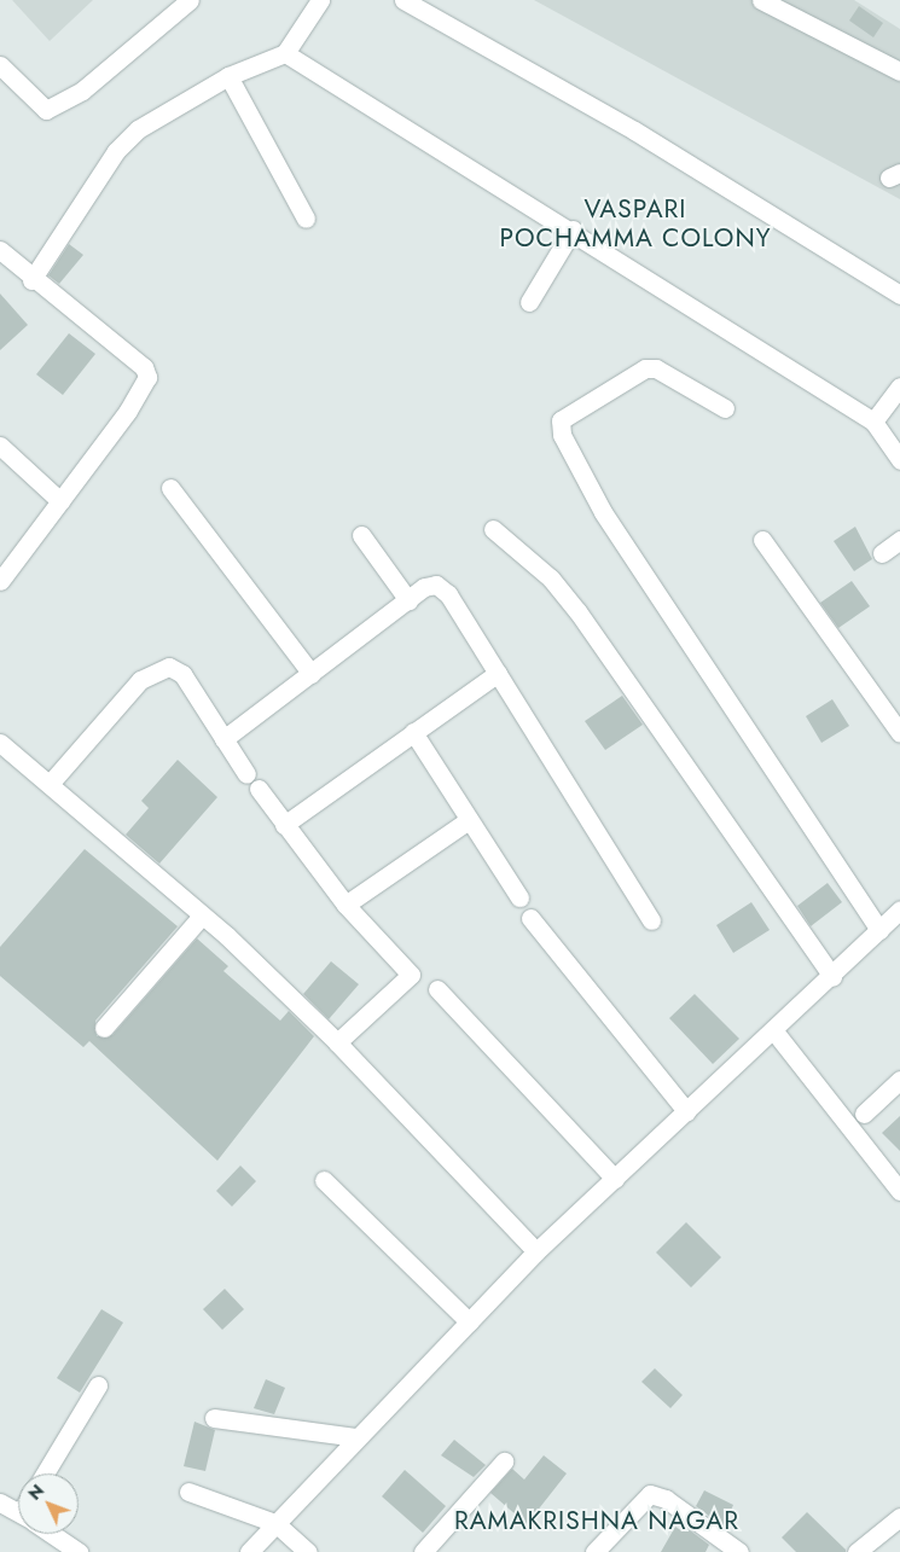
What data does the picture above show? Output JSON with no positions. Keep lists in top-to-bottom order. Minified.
{"districts":["VASPARI POCHAMMA COLONY","RAMAKRISHNA NAGAR"],"north":"top left"}
